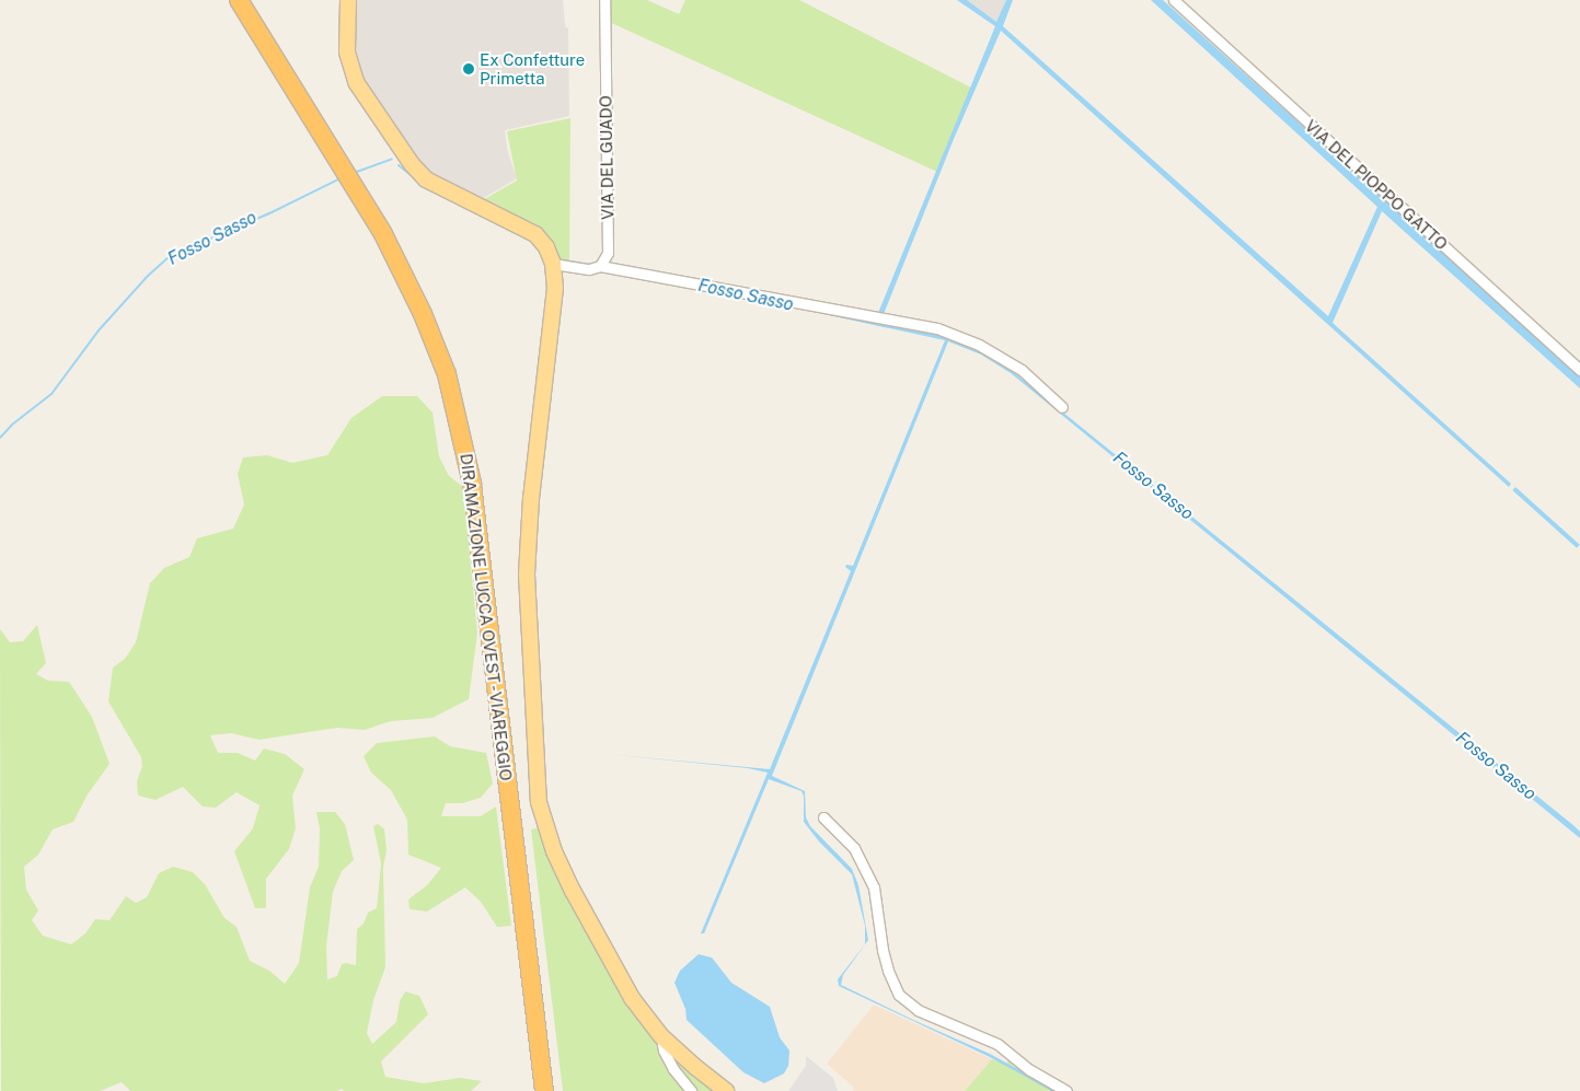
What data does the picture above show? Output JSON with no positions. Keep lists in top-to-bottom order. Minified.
{"streets":{"highway":["DIRAMAZIONE LUCCA OVEST - VIAREGGIO"],"street":["VIA DEL GUADO","VIA DEL PIOPPO GATTO"]},"water":["Fosso Sasso"],"places":["Ex Confetture Primetta"]}
